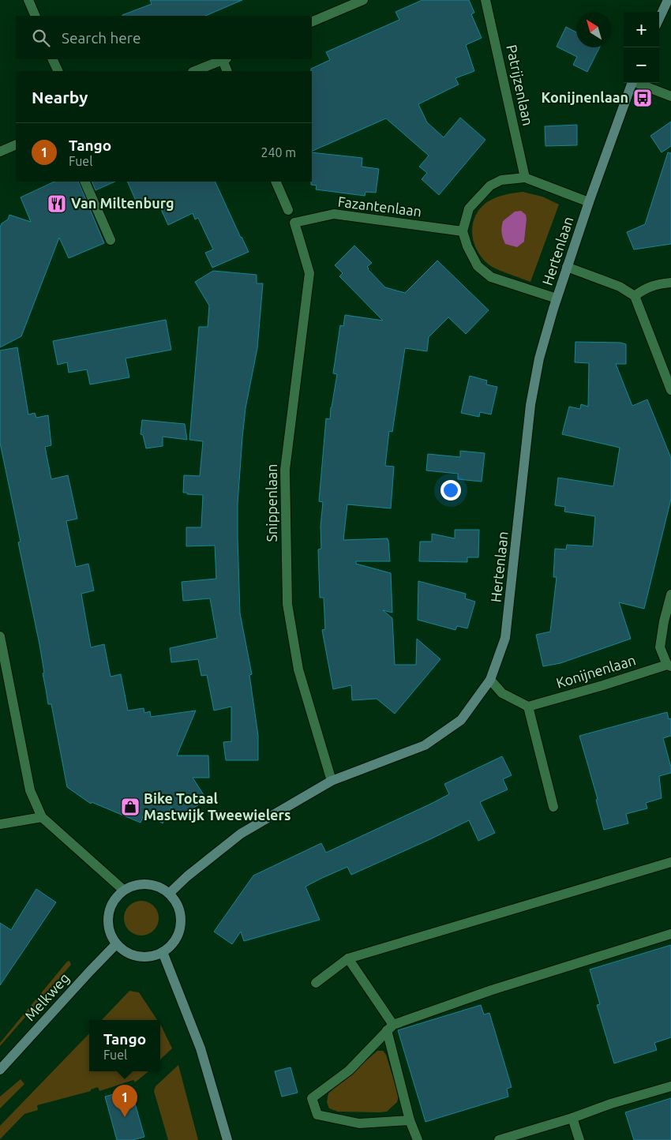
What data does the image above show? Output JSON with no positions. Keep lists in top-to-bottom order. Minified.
{"streets":{"street":["Patrijzenlaan","Fazantenlaan","Hertenlaan","Snippenlaan","Konijnenlaan","Melkweg"]},"crossings":[["Patrijzenlaan","Fazantenlaan"],["Patrijzenlaan","Hertenlaan"],["Fazantenlaan","Hertenlaan"],["Fazantenlaan","Snippenlaan"],["Hertenlaan","Snippenlaan"],["Hertenlaan","Melkweg"]],"places":{"bus stop":["Konijnenlaan"],"restaurant":["Van Miltenburg"],"shop":["Bike Totaal Mastwijk Tweewielers"]},"north":"top left","page":{"map_buttons":["+","−"],"search":"Search here","heading":"Nearby","list":[{"mark":"1","name":"Tango","note":"Fuel","value":"240 m"}],"popup":["Tango","Fuel"],"pins":"1"}}
